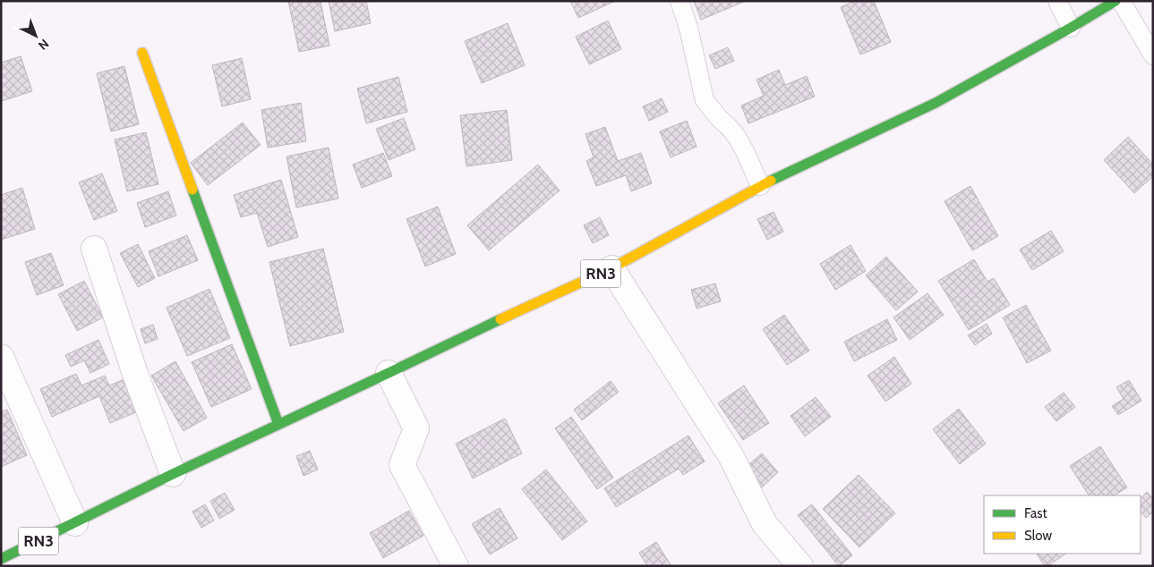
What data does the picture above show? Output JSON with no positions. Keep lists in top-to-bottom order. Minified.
{"streets":{"main road":["RN3"]},"legend":["Fast","Slow"],"north":"bottom right"}
